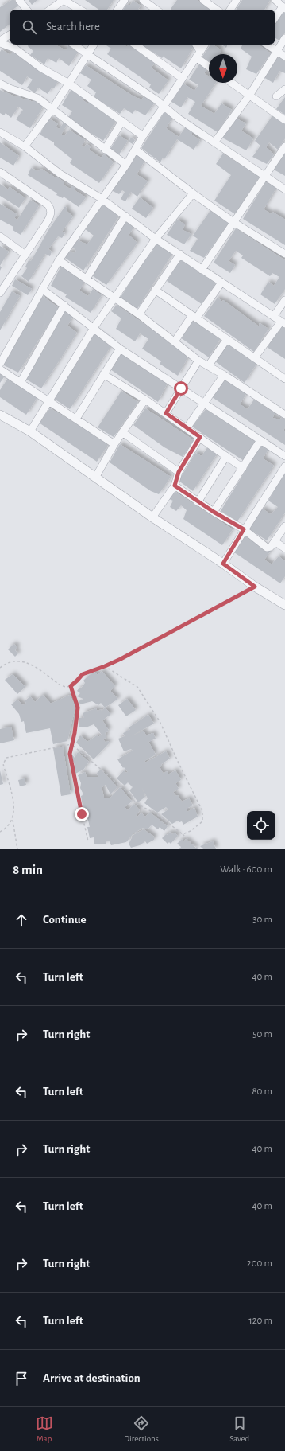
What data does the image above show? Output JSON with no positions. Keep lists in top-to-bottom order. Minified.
{"north":"bottom","page":{"search":"Search here","heading":["8 min","Walk · 600 m"],"list":[["Continue","30 m"],["Turn left","40 m"],["Turn right","50 m"],["Turn left","80 m"],["Turn right","40 m"],["Turn left","40 m"],["Turn right","200 m"],["Turn left","120 m"],"Arrive at destination"],"nav":["Map","Directions","Saved"]}}
